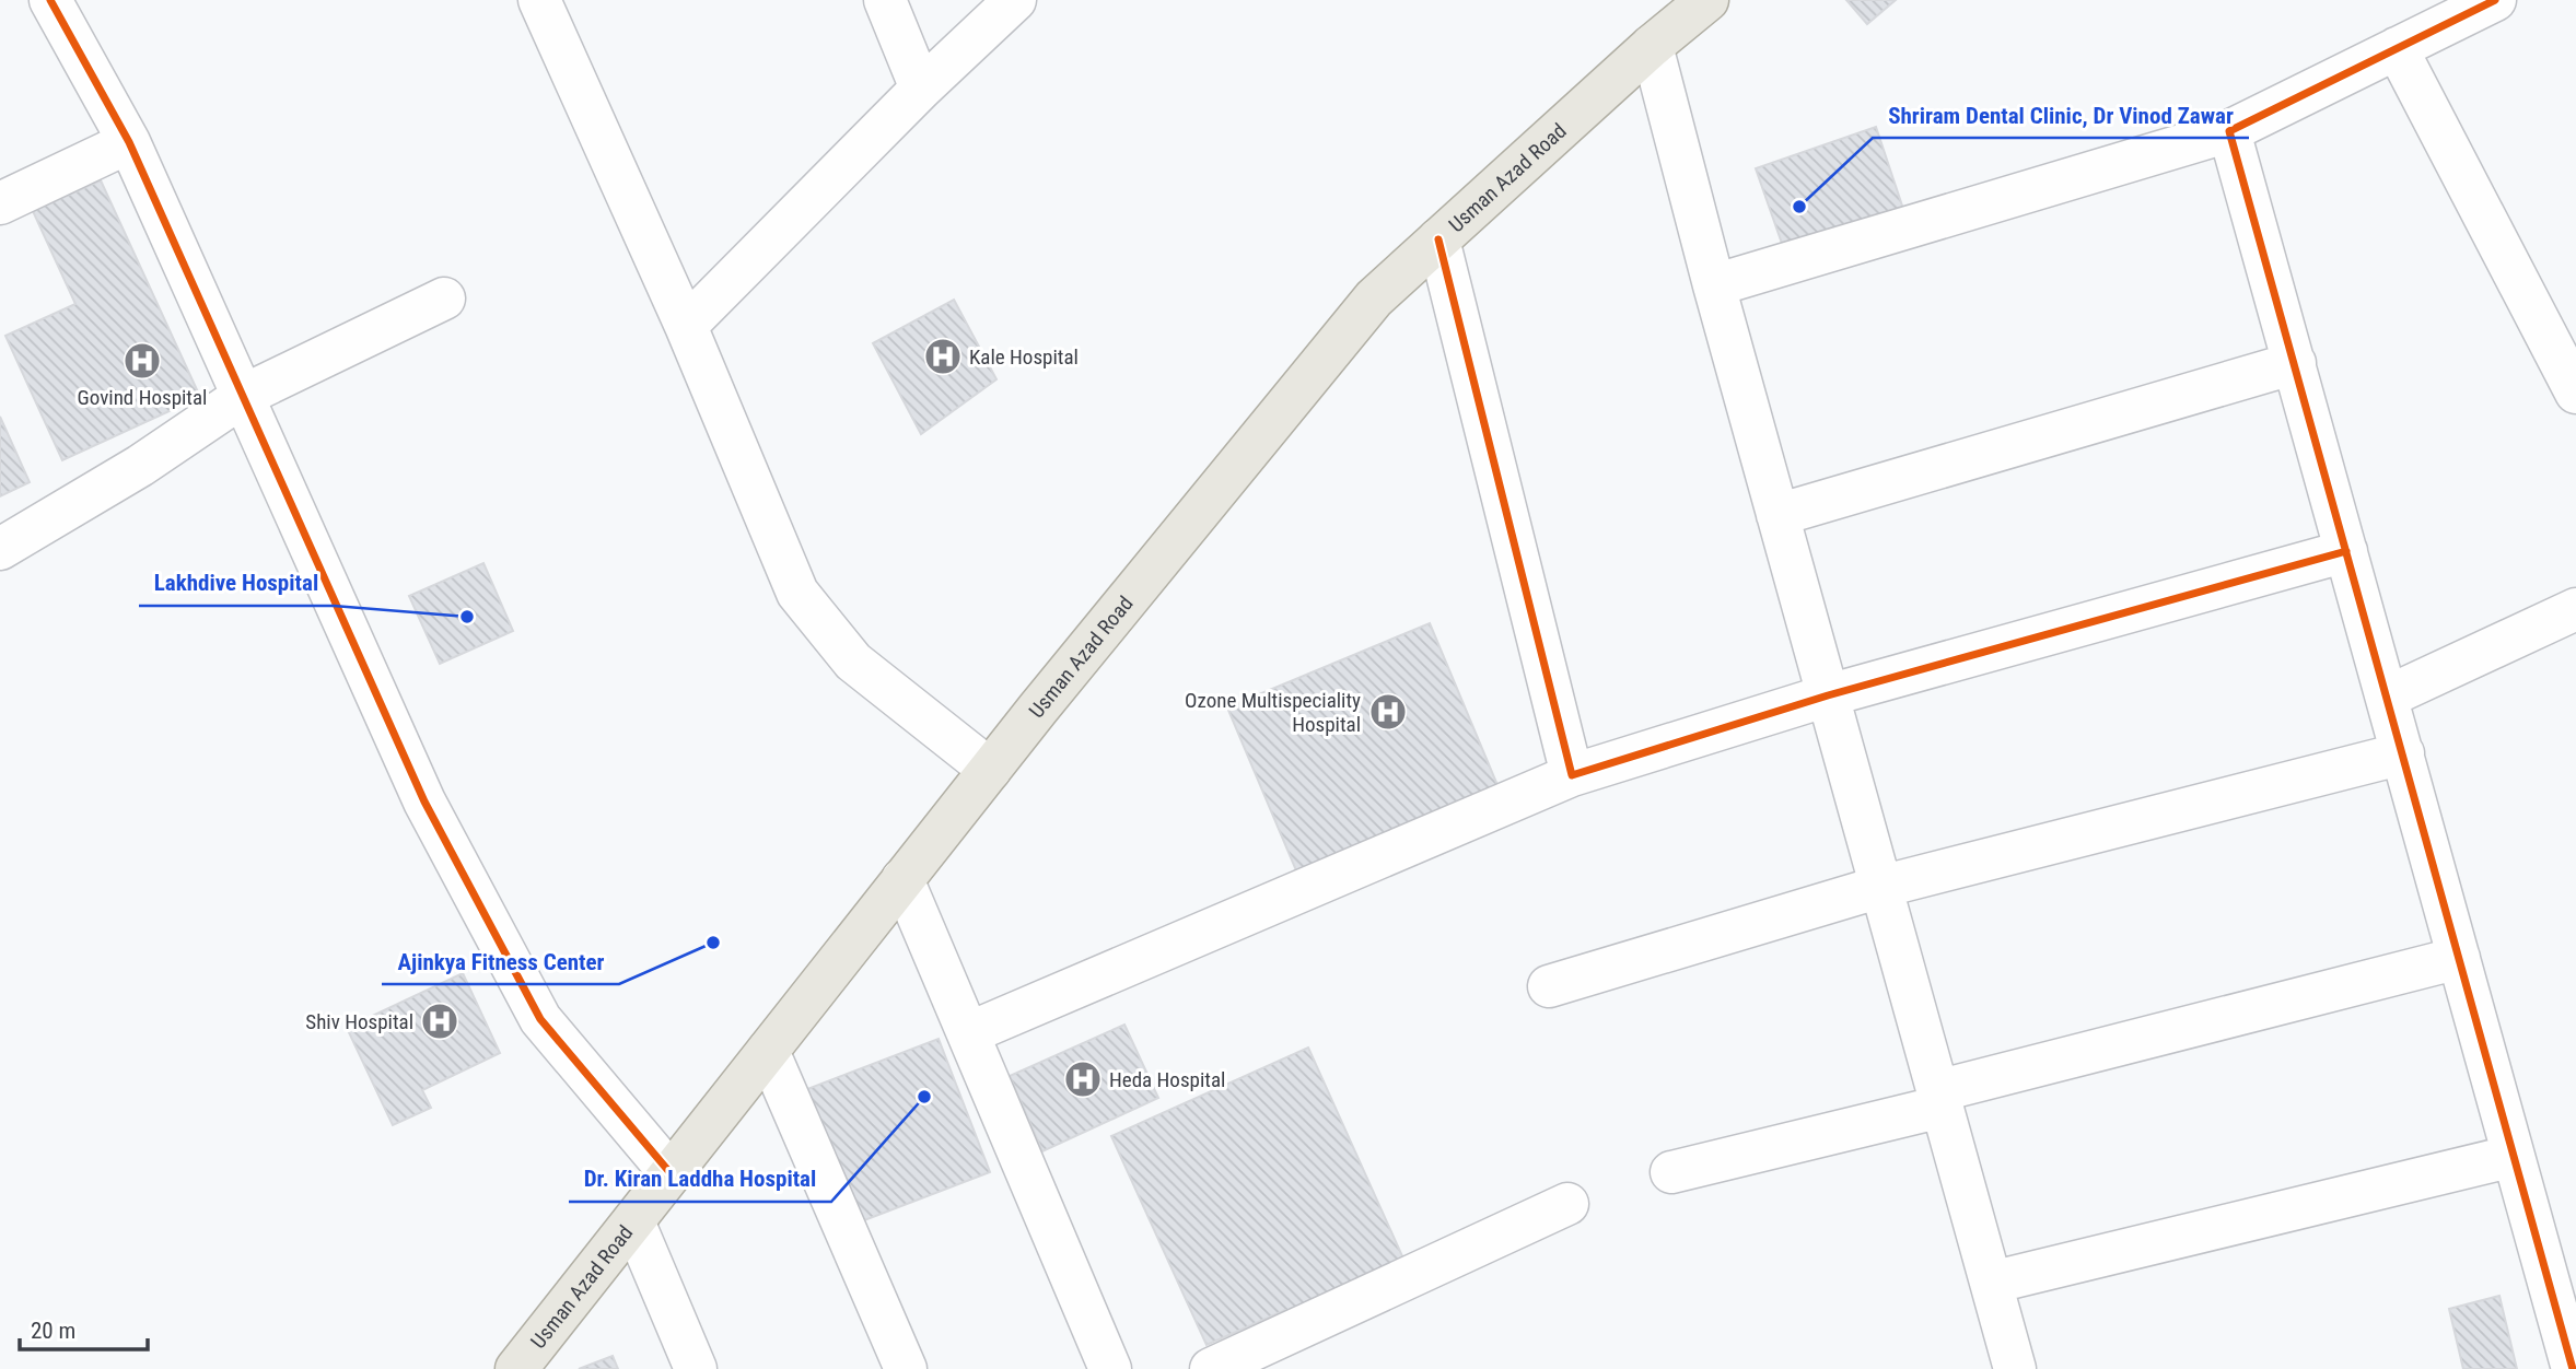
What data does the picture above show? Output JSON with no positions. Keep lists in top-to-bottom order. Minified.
{"streets":{"main road":["Usman Azad Road"]},"places":{"other":["Shriram Dental Clinic, Dr Vinod Zawar","Lakhdive Hospital","Ajinkya Fitness Center","Dr. Kiran Laddha Hospital"],"hospital":["Kale Hospital","Govind Hospital","Ozone Multispeciality Hospital","Shiv Hospital","Heda Hospital"]},"scale_bar":"20 m"}
